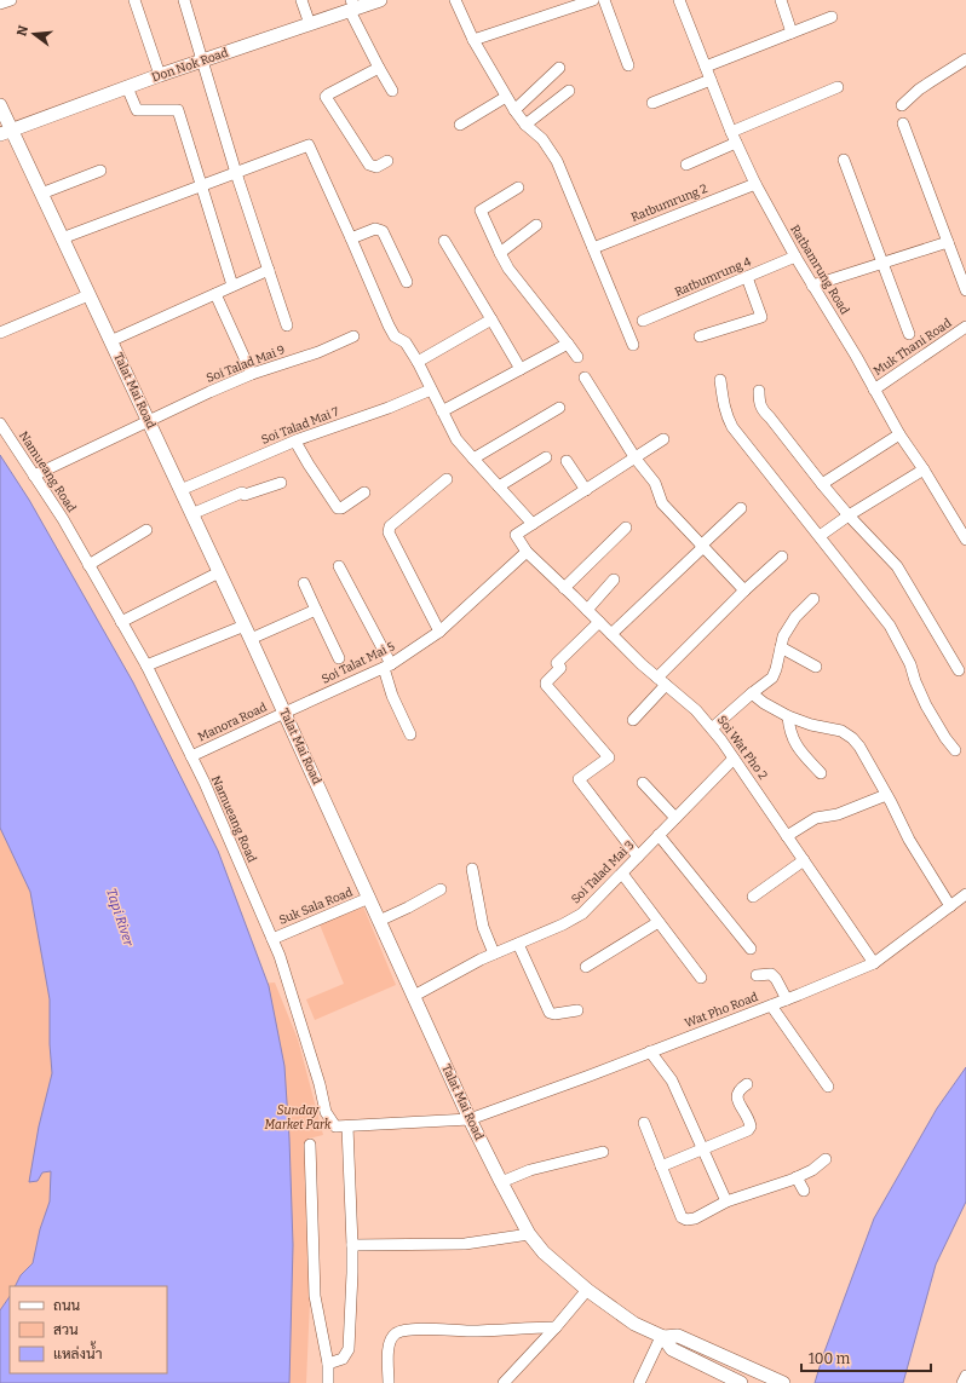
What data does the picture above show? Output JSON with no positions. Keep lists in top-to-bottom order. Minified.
{"streets":{"main road":["Don Nok Road","Talat Mai Road"],"street":["Ratbumrung 2","Ratbamrung Road","Ratbumrung 4","Muk Thani Road","Soi Talad Mai 9","Soi Talad Mai 7","Namueang Road","Soi Talat Mai 5","Manora Road","Soi Wat Pho 2","Soi Talad Mai 3","Suk Sala Road","Wat Pho Road"]},"crossings":[["Don Nok Road","Talat Mai Road"],["Ratbumrung 2","Ratbamrung Road"],["Ratbamrung Road","Ratbumrung 4"],["Ratbamrung Road","Muk Thani Road"],["Soi Talad Mai 9","Talat Mai Road"],["Soi Talad Mai 9","Namueang Road"],["Talat Mai Road","Soi Talad Mai 7"],["Talat Mai Road","Soi Talat Mai 5"],["Talat Mai Road","Manora Road"],["Talat Mai Road","Soi Talad Mai 3"],["Talat Mai Road","Suk Sala Road"],["Talat Mai Road","Wat Pho Road"],["Namueang Road","Manora Road"],["Namueang Road","Suk Sala Road"],["Soi Talat Mai 5","Manora Road"],["Soi Talat Mai 5","Soi Wat Pho 2"],["Soi Wat Pho 2","Soi Talad Mai 3"],["Soi Wat Pho 2","Wat Pho Road"]],"water":["Tapi River"],"parks":["Sunday Market Park"],"legend":["ถนน","สวน","แหล่งน้ำ"],"scale_bar":"100 m","north":"left"}
